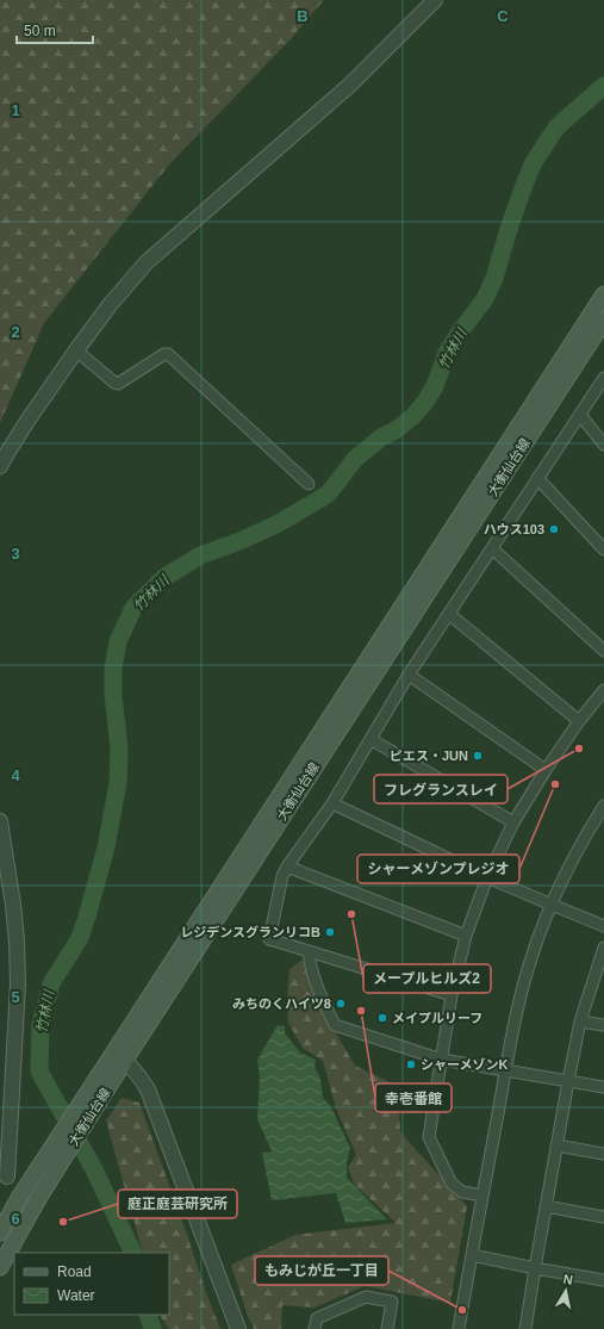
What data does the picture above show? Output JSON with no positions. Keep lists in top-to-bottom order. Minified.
{"streets":{"main road":["大衡仙台線"]},"water":["竹林川"],"places":["ハウス103","フレグランスレイ","ピエス・JUN","シャーメゾンプレジオ","メープルヒルズ2","レジデンスグランリコB","みちのくハイツ8","幸壱番館","メイプルリーフ","シャーメゾンK","庭正庭芸研究所","もみじが丘一丁目"],"legend":["Road","Water"],"scale_bar":"50 m","north":"top","grid":{"columns":["B","C"],"rows":["1","2","3","4","5","6"]}}
